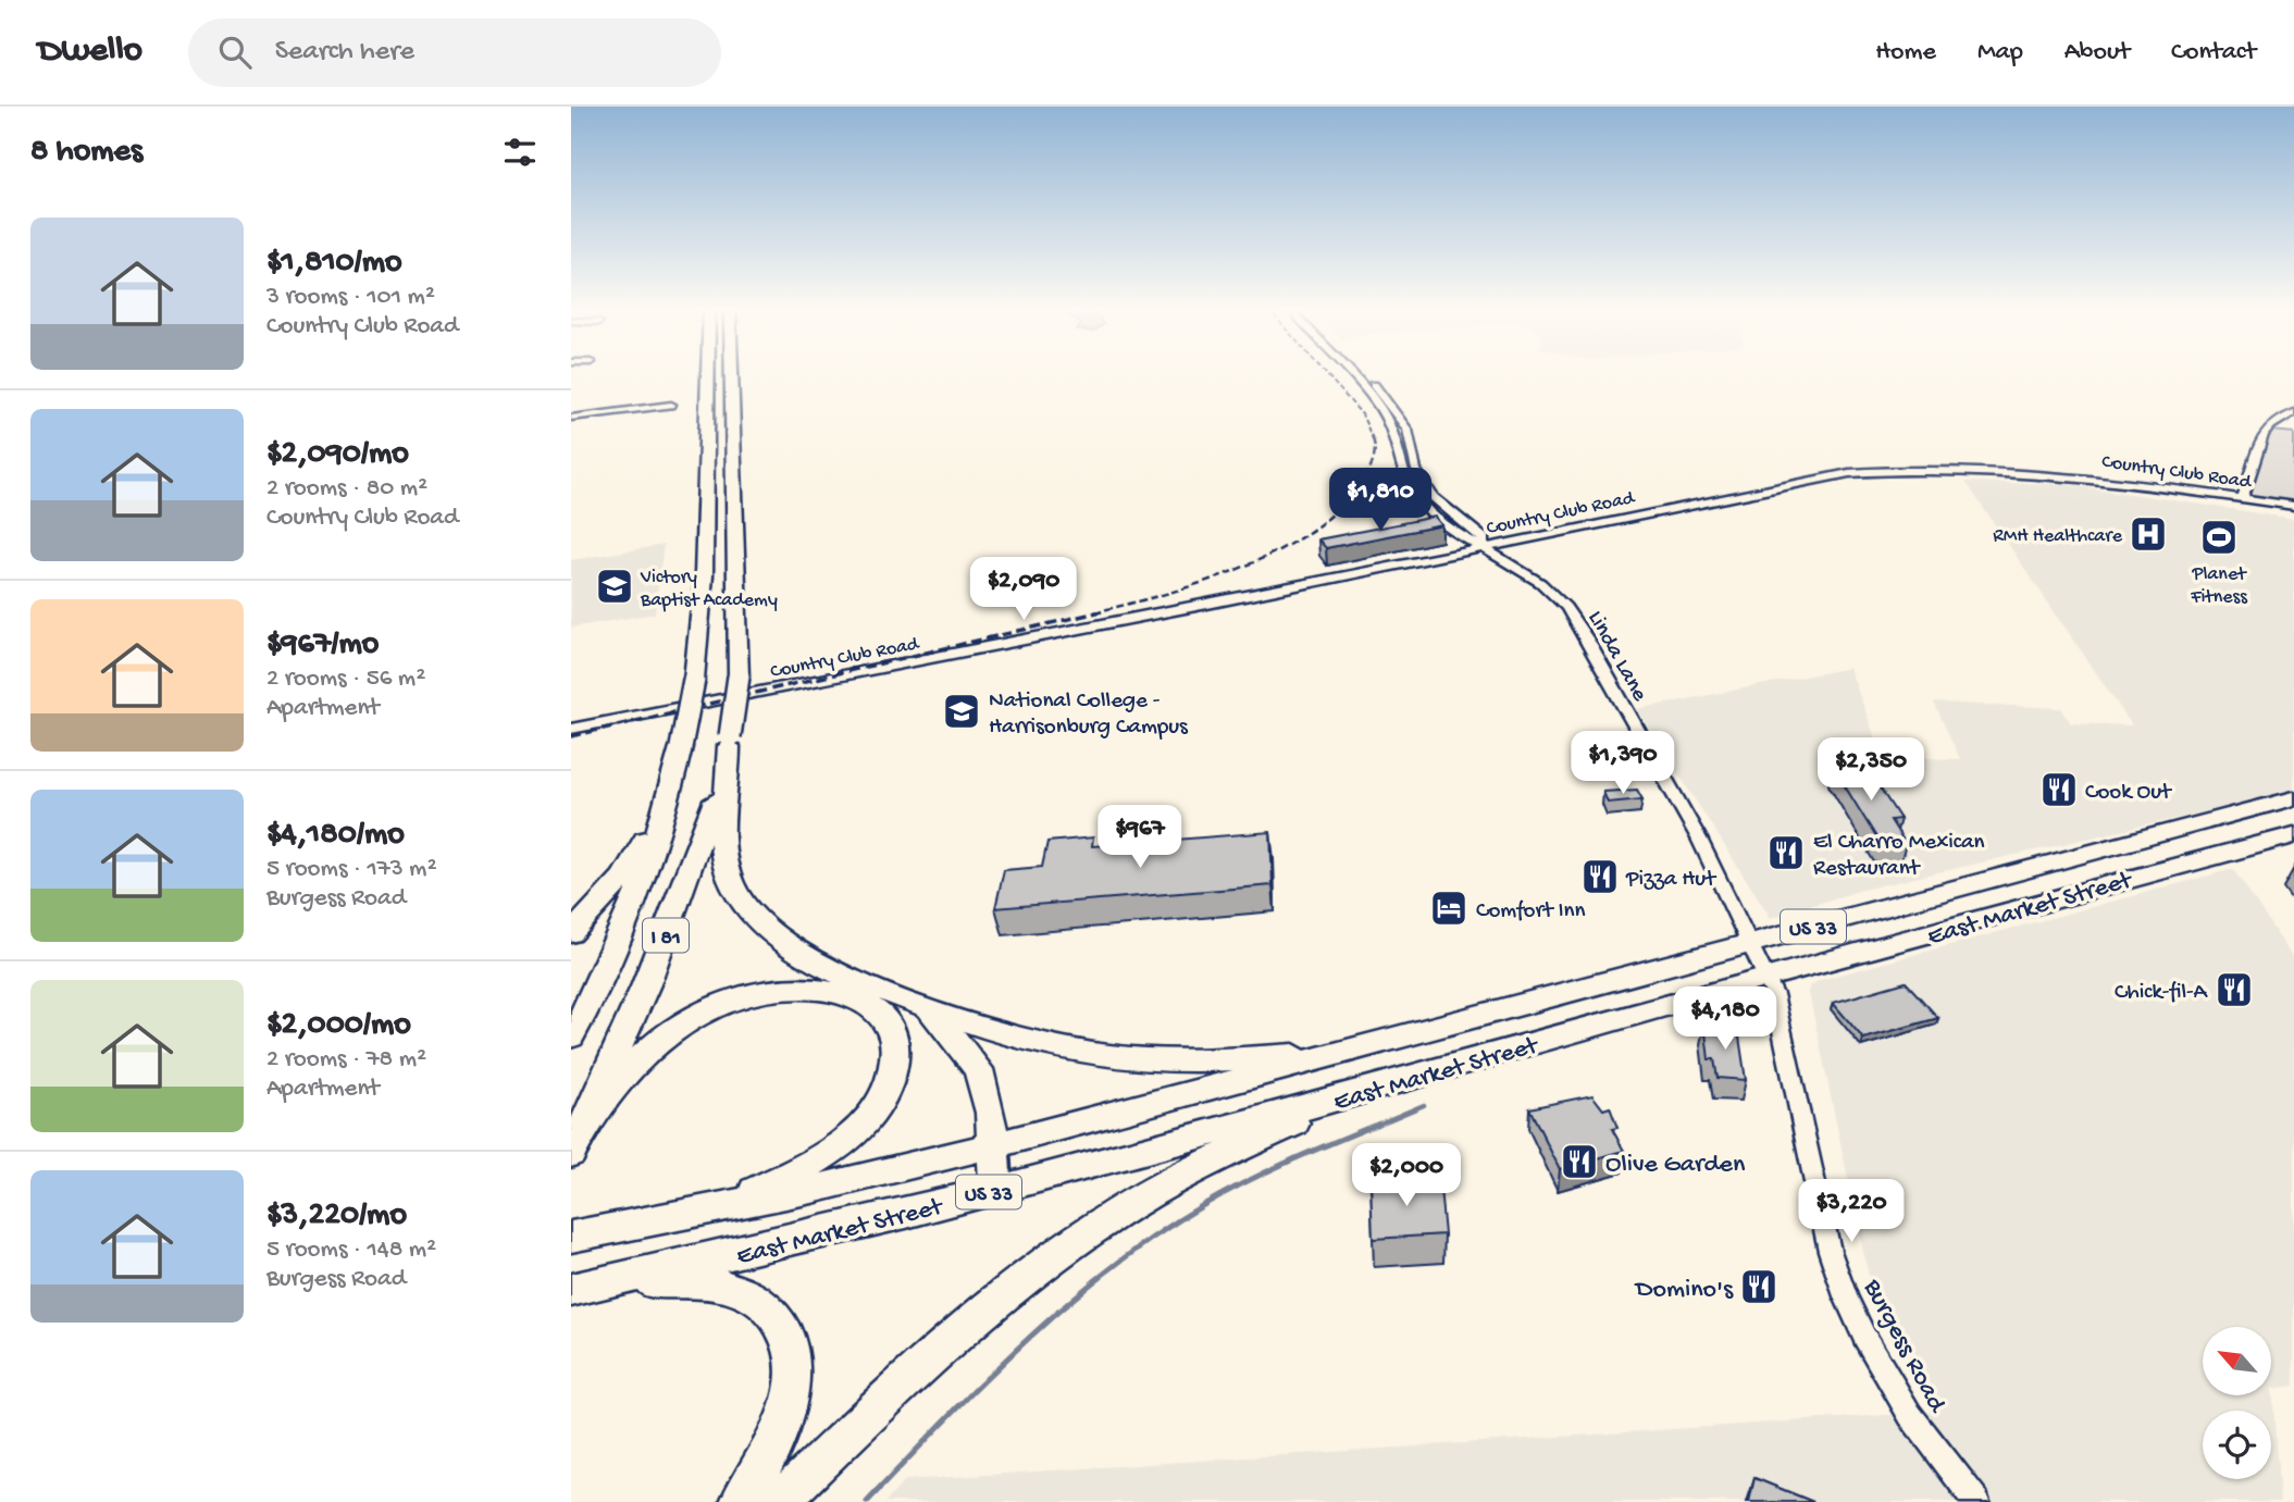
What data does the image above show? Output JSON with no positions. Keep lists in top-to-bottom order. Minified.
{"streets":{"highway":["East Market Street","US 33","I 81"],"street":["Country Club Road","Linda Lane","Burgess Road"]},"crossings":[["Country Club Road","Linda Lane"],["Linda Lane","East Market Street"],["Linda Lane","Burgess Road"],["East Market Street","Burgess Road"]],"places":{"hospital":["RMH Healthcare"],"sports":["Planet Fitness"],"school or university":["Victory Baptist Academy","National College - Harrisonburg Campus"],"restaurant":["Cook Out","El Charro Mexican Restaurant","Pizza Hut","Chick-fil-A","Olive Garden","Domino's"],"hotel":["Comfort Inn"]},"north":"top left","page":{"header":"Dwello","search":"Search here","nav":["Home","Map","About","Contact"],"heading":"8 homes","list":[{"name":"$1,810/mo","note":"3 rooms · 101 m² · Country Club Road"},{"name":"$2,090/mo","note":"2 rooms · 80 m² · Country Club Road"},{"name":"$967/mo","note":"2 rooms · 56 m² · Apartment"},{"name":"$4,180/mo","note":"5 rooms · 173 m² · Burgess Road"},{"name":"$2,000/mo","note":"2 rooms · 78 m² · Apartment"},{"name":"$3,220/mo","note":"5 rooms · 148 m² · Burgess Road"}],"price":["$1,810","$2,090","$1,390","$2,350","$967","$4,180","$2,000","$3,220"]}}
